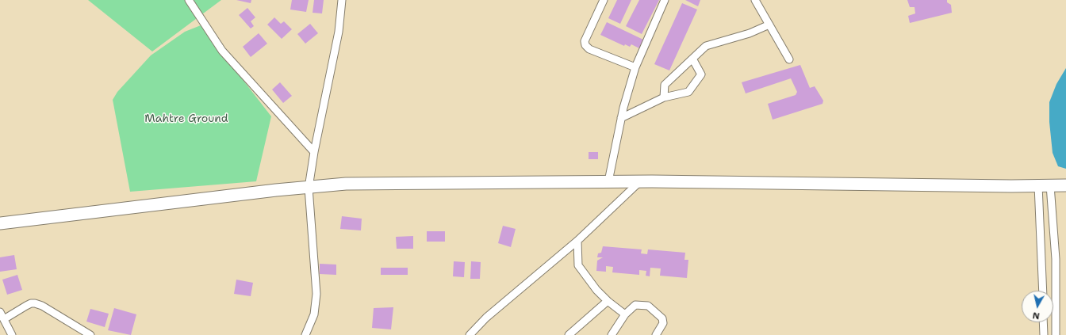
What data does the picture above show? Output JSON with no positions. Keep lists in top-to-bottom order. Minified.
{"parks":["Mahtre Ground"],"north":"bottom"}
